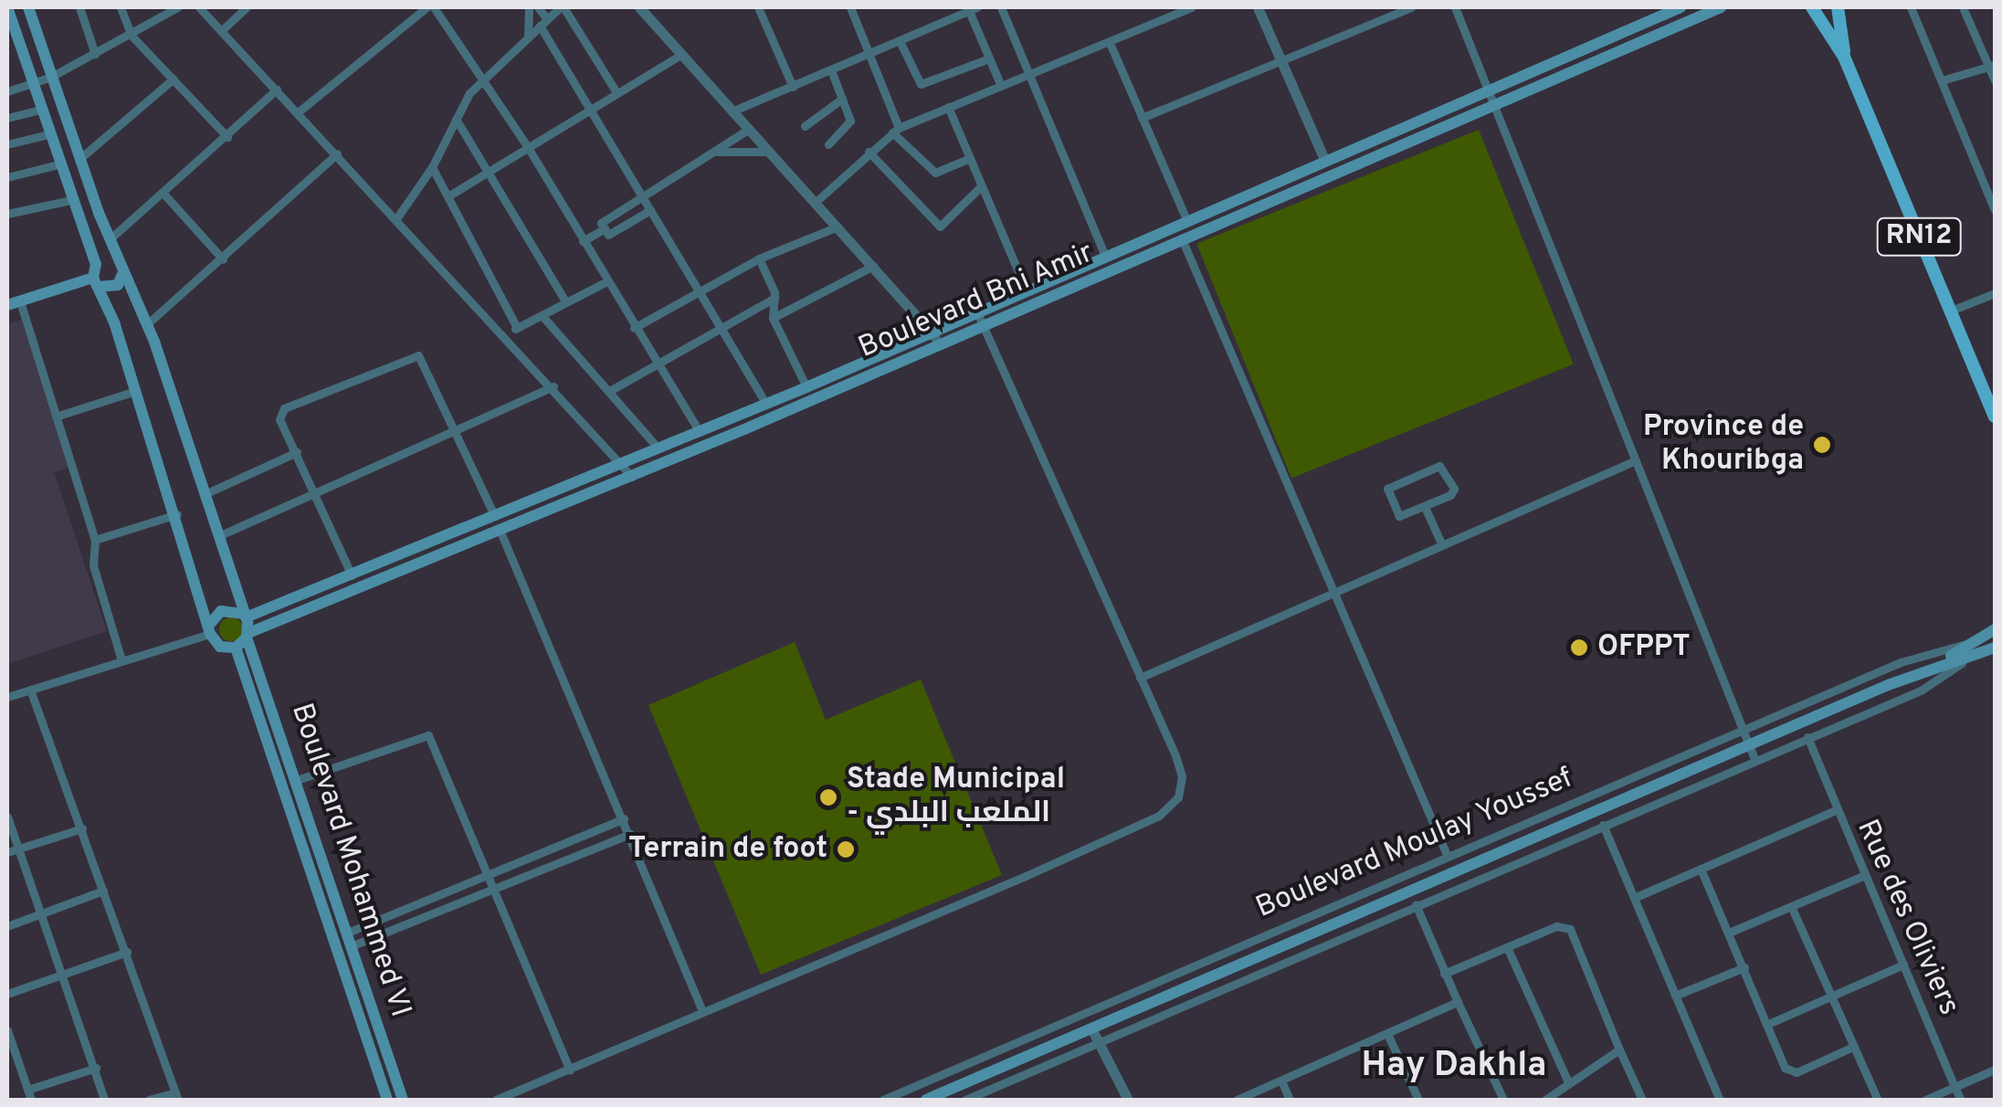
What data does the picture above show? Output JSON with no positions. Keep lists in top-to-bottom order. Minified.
{"streets":{"main road":["RN12","Boulevard Bni Amir","Boulevard Moulay Youssef","Boulevard Mohammed VI"],"street":["Rue des Oliviers"]},"crossings":[["Boulevard Bni Amir","Boulevard Mohammed VI"],["Boulevard Moulay Youssef","Rue des Oliviers"]],"districts":["Hay Dakhla"],"places":["Province de Khouribga","OFPPT","Stade Municipal - الملعب البلدي","Terrain de foot"]}
